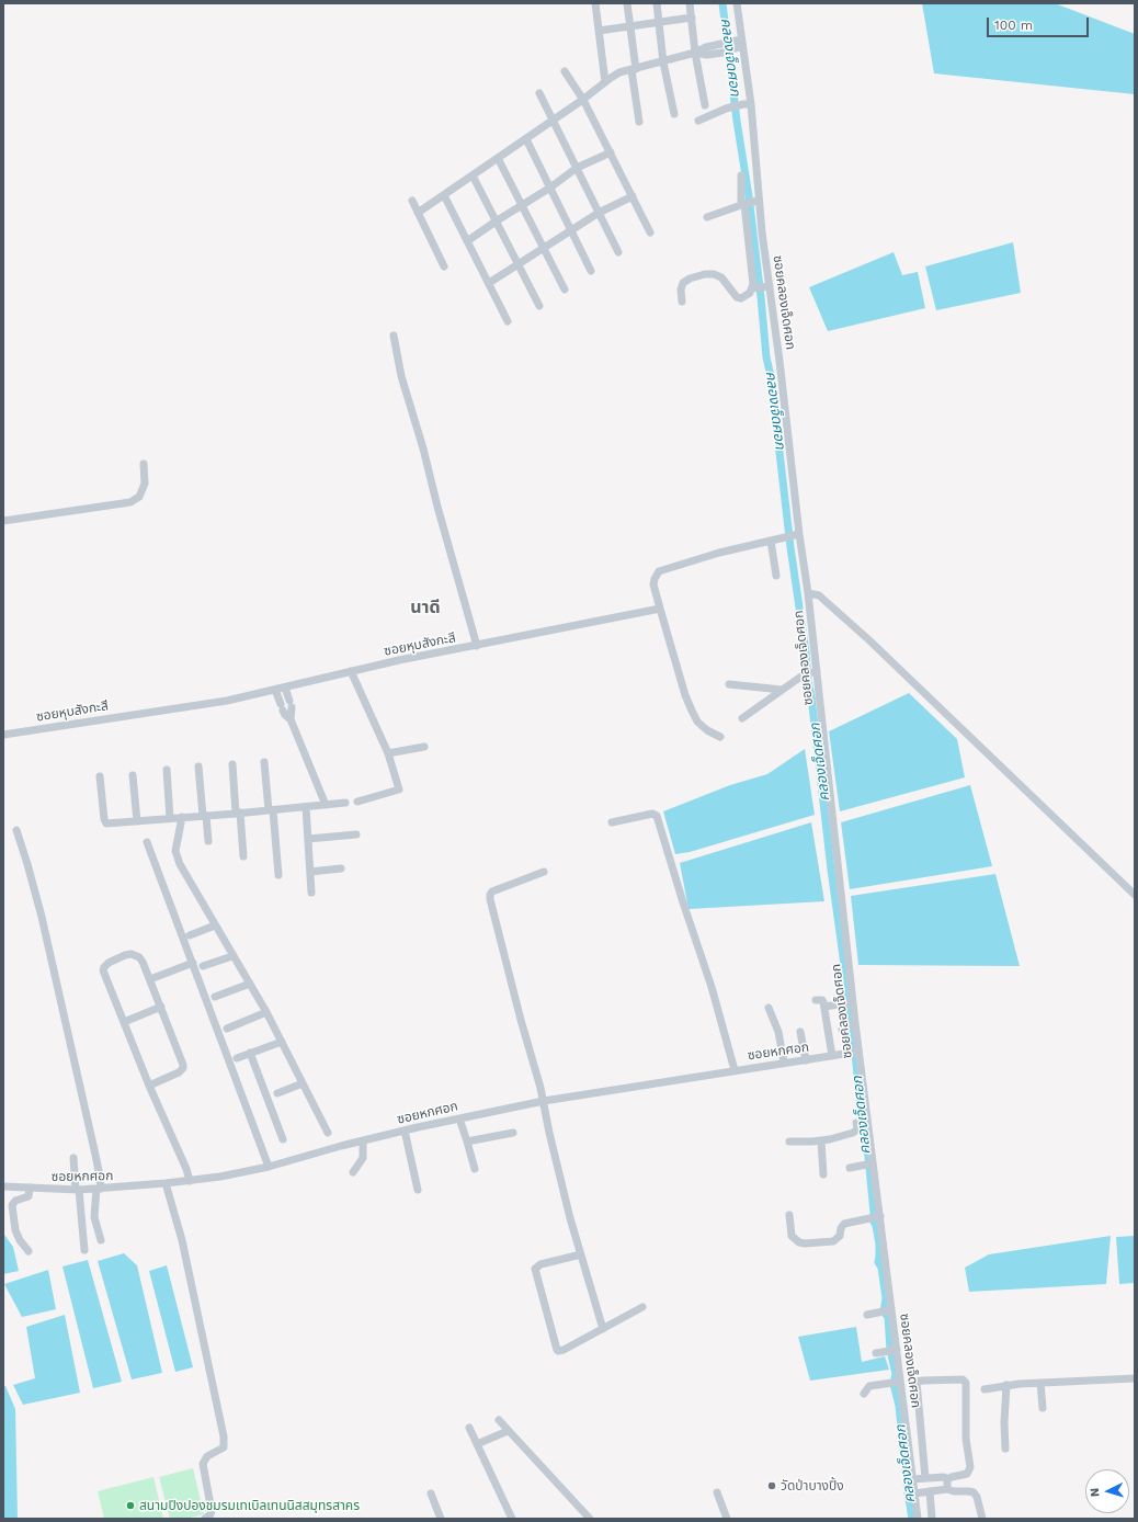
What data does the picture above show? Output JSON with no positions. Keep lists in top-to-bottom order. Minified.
{"streets":{"street":["ซอยคลองเจ็ดศอก","ซอยหุบสังกะสี","ซอยหกศอก"]},"crossings":[["ซอยคลองเจ็ดศอก","ซอยหกศอก"]],"districts":["นาดี"],"water":["คลองเจ็ดศอก"],"places":["วัดป่าบางปิ้ง","สนามปิงปองชมรมเทเบิลเทนนิสสมุทรสาคร"],"scale_bar":"100 m","north":"left"}
